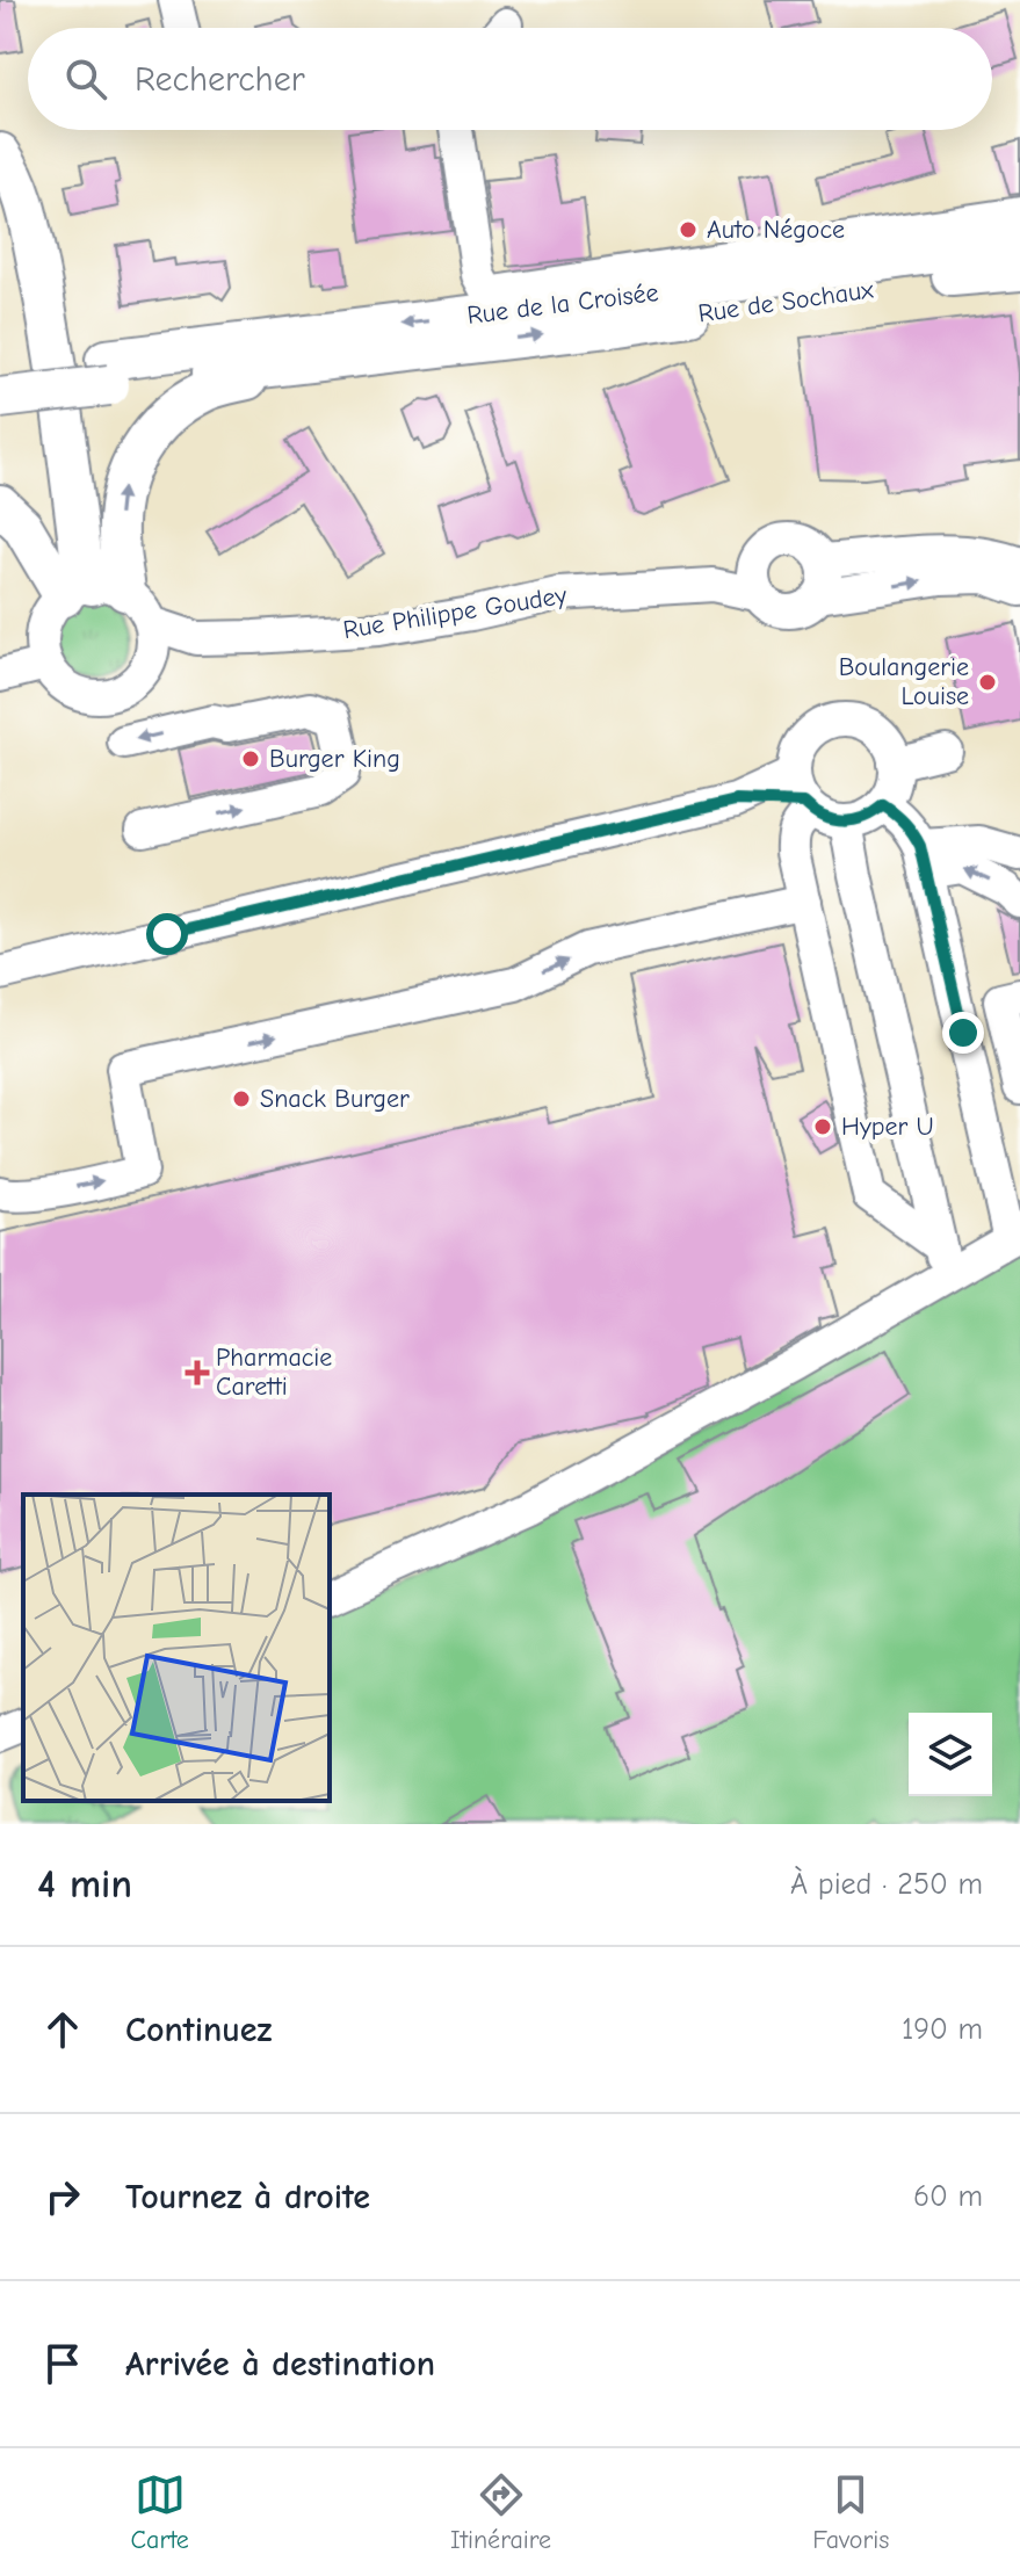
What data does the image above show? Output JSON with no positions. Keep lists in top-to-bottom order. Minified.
{"streets":{"main road":["Rue de Sochaux","Rue de la Croisée"],"street":["Rue Philippe Goudey"]},"crossings":[["Rue de Sochaux","Rue de la Croisée"]],"one_way":["Rue de Sochaux","Rue de la Croisée"],"places":{"other":["Auto Négoce","Boulangerie Louise","Burger King","Snack Burger","Hyper U"],"health":["Pharmacie Caretti"]},"page":{"search":"Rechercher","heading":["4 min","À pied · 250 m"],"list":[["Continuez","190 m"],["Tournez à droite","60 m"],"Arrivée à destination"],"nav":["Carte","Itinéraire","Favoris"]}}
